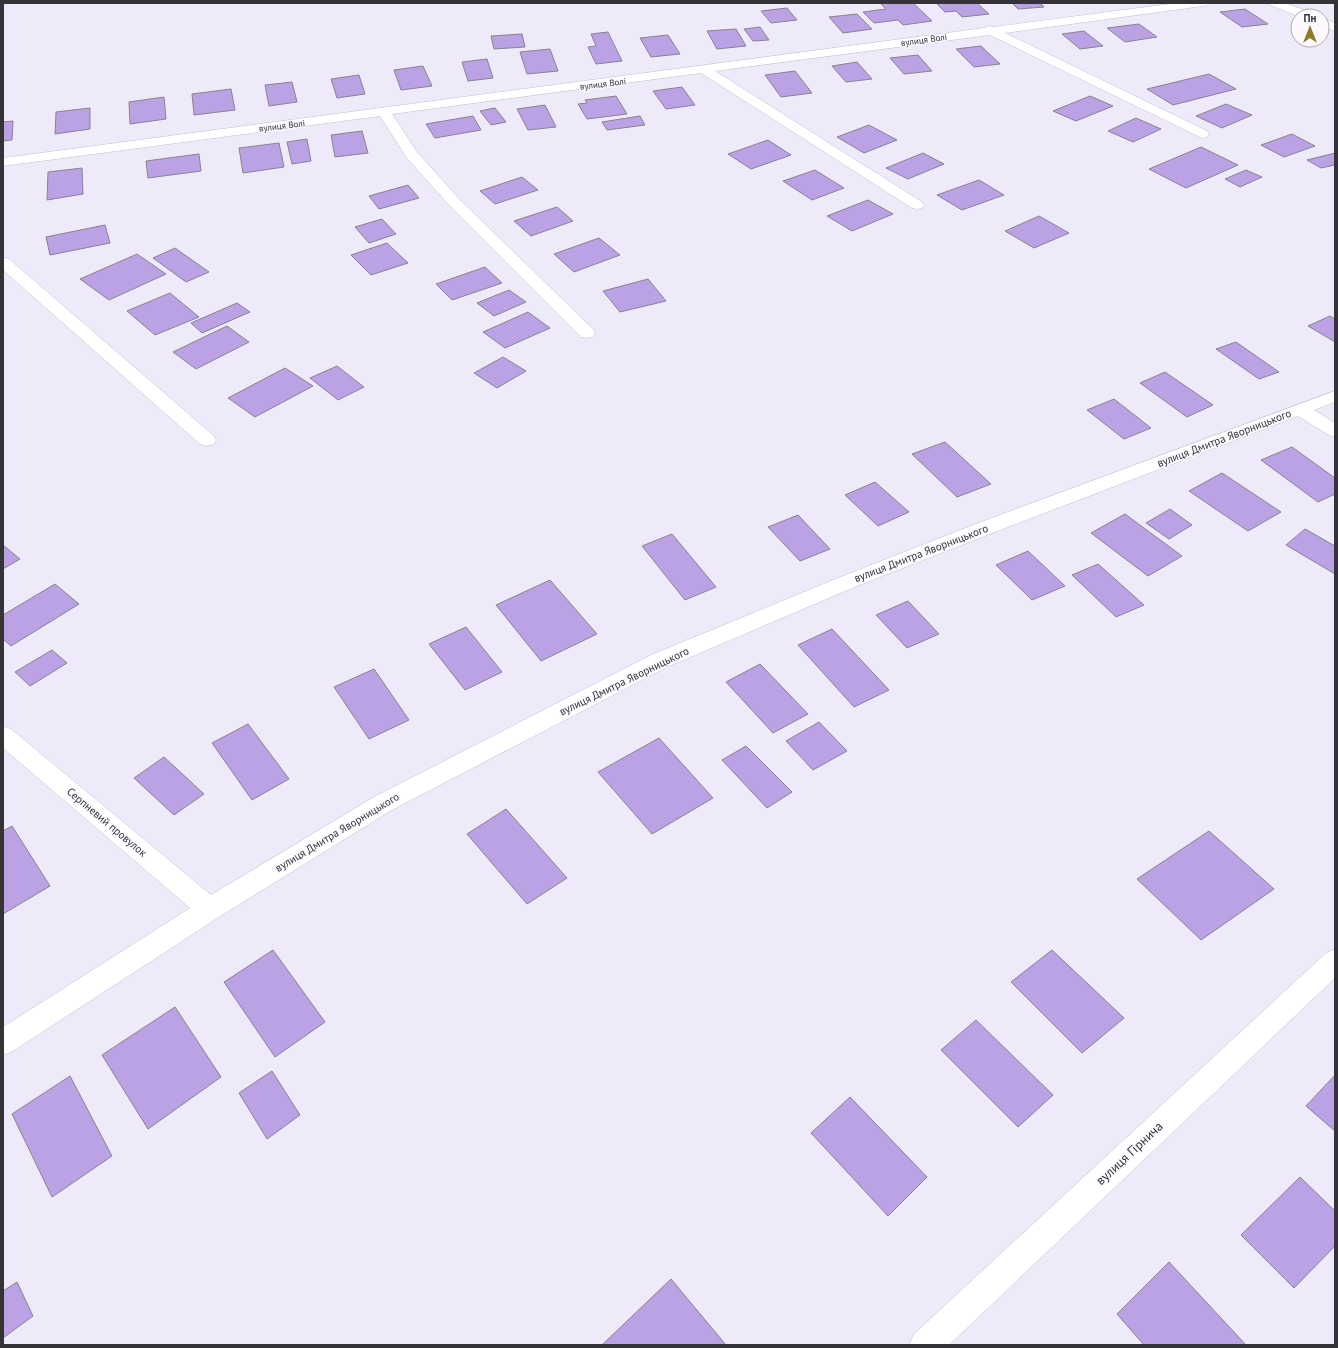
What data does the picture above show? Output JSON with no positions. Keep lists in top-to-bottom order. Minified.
{"streets":{"street":["вулиця Волі","вулиця Дмитра Яворницького","Серпневий провулок","вулиця Гірнича"]},"crossings":[["вулиця Дмитра Яворницького","Серпневий провулок"]],"north":"top"}
